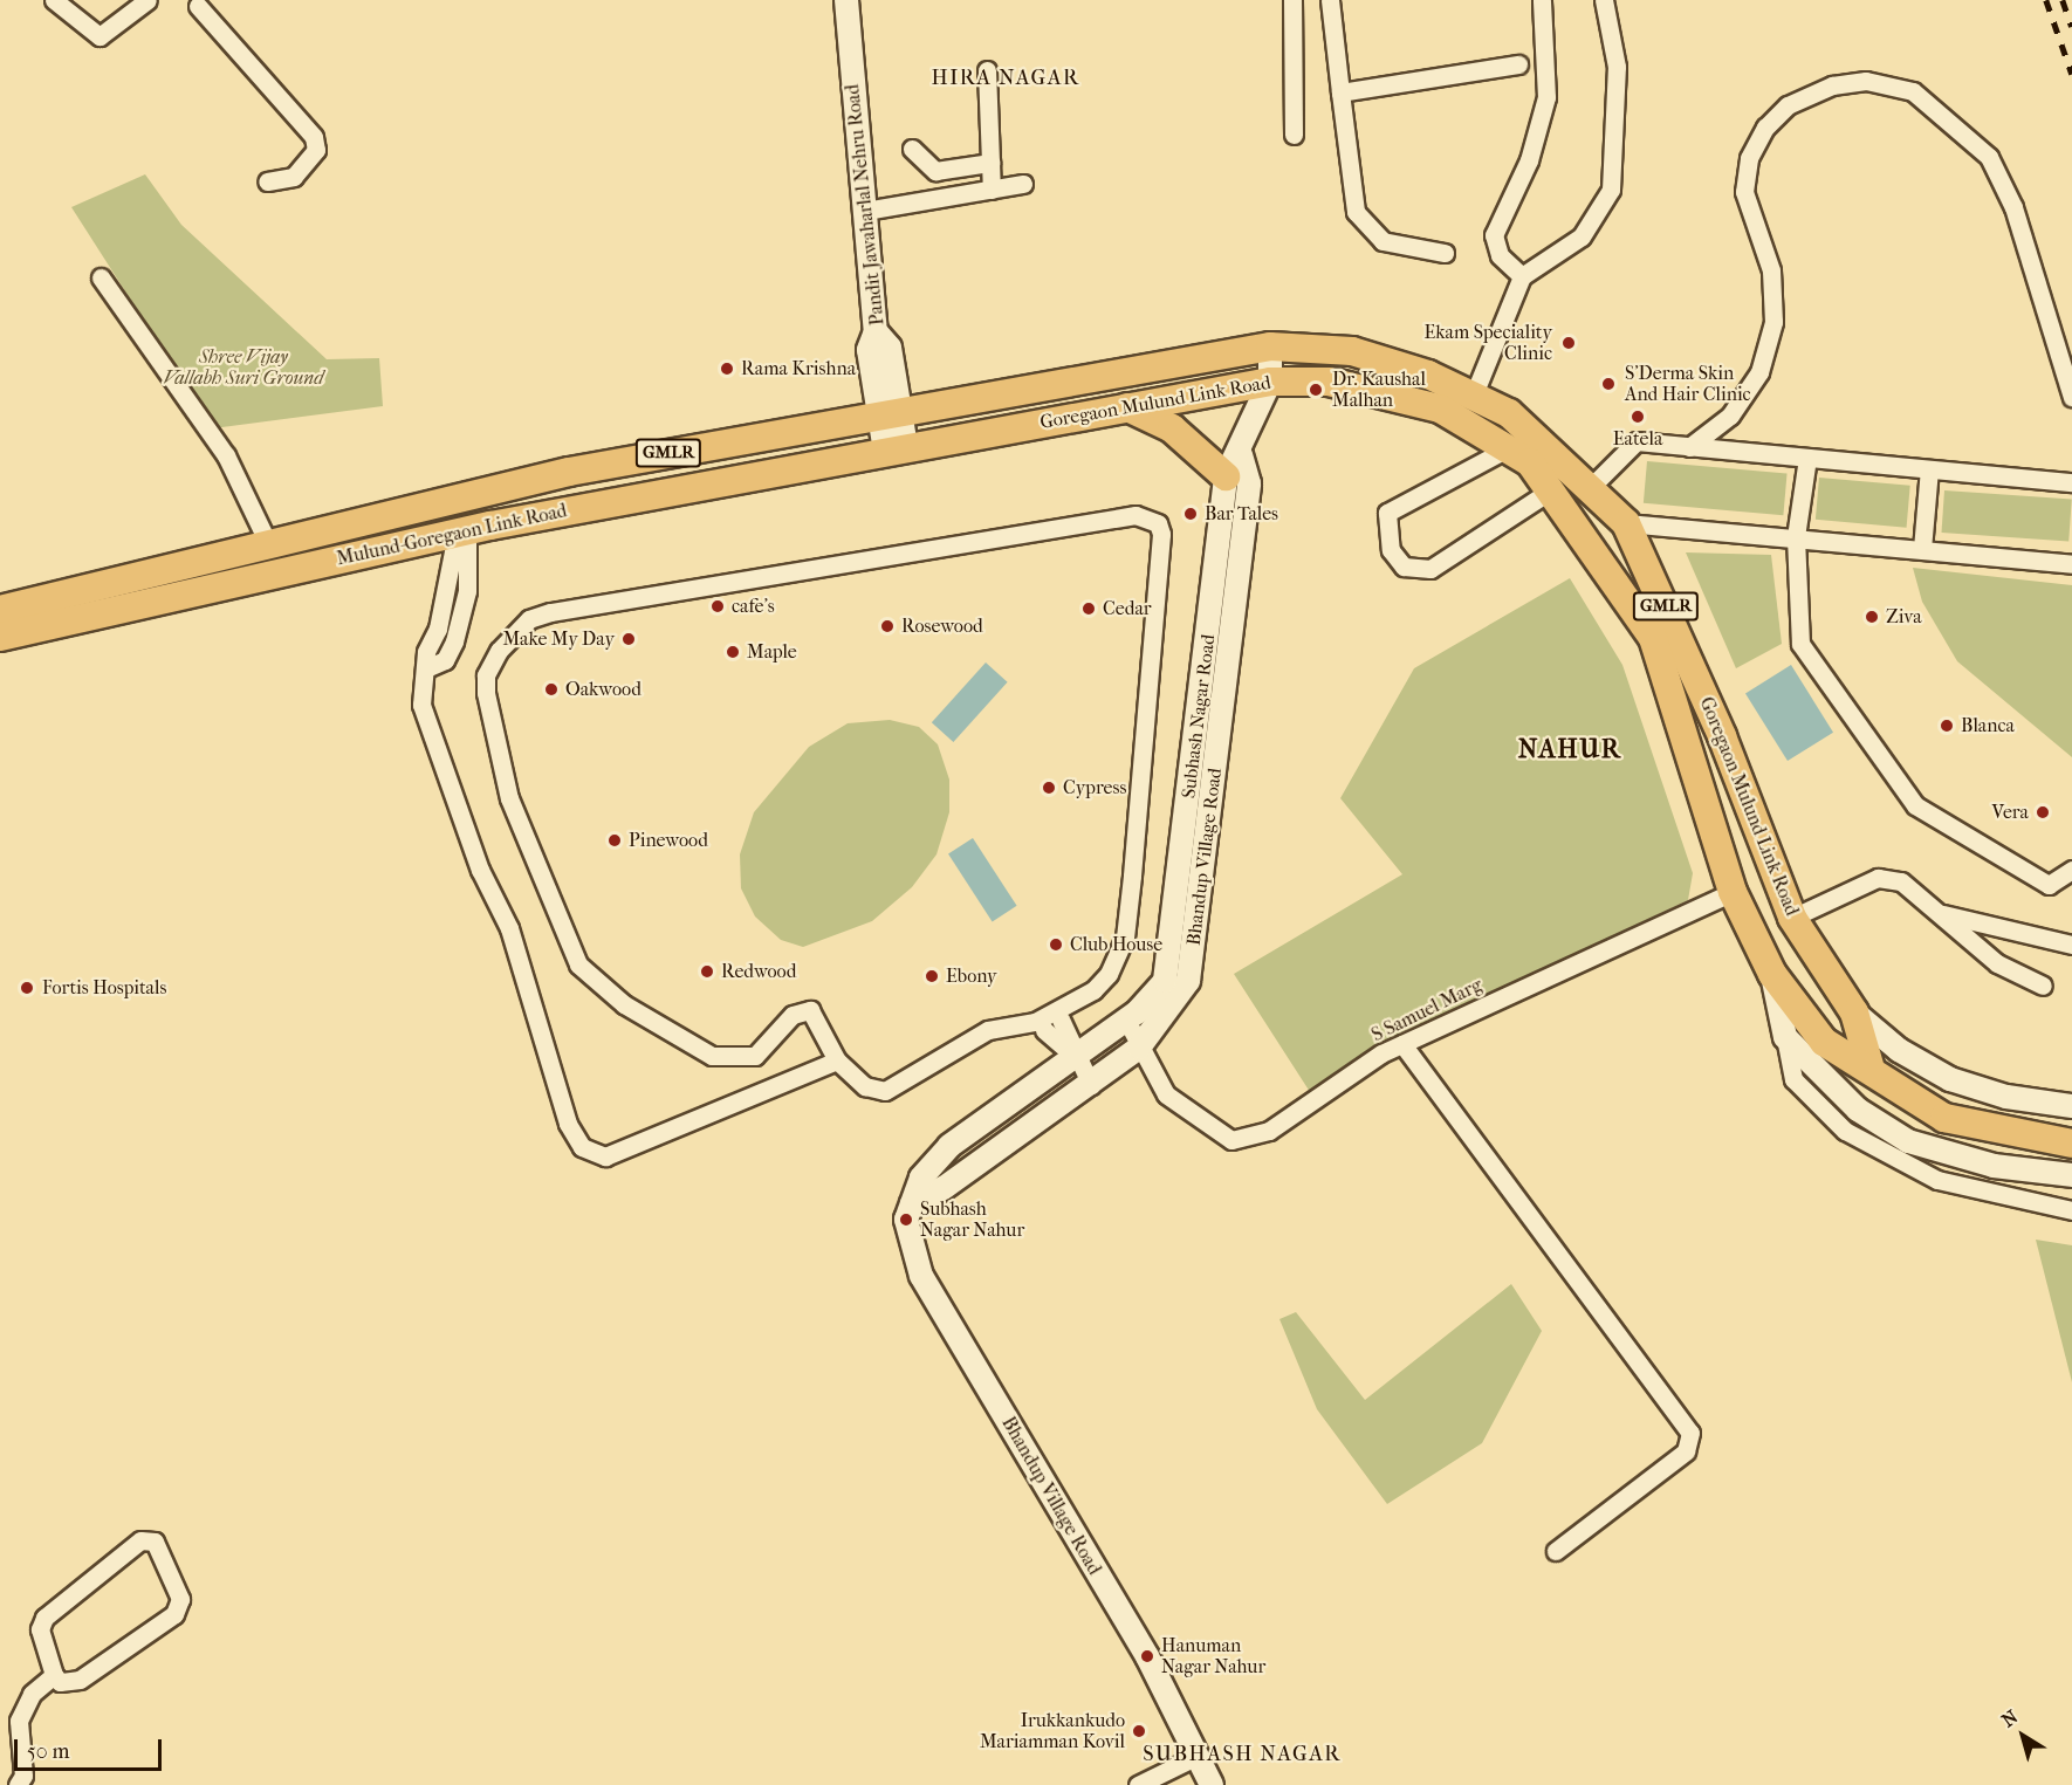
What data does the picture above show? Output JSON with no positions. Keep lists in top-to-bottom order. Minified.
{"streets":{"main road":["Goregaon Mulund Link Road","GMLR","Mulund-Goregaon Link Road"],"street":["Pandit Jawaharlal Nehru Road","Subhash Nagar Road","Bhandup Village Road","S Samuel Marg"]},"crossings":[["Pandit Jawaharlal Nehru Road","Goregaon Mulund Link Road"],["Pandit Jawaharlal Nehru Road","Mulund-Goregaon Link Road"],["Goregaon Mulund Link Road","Mulund-Goregaon Link Road"],["Goregaon Mulund Link Road","S Samuel Marg"],["Subhash Nagar Road","Bhandup Village Road"],["Bhandup Village Road","S Samuel Marg"]],"districts":["HIRA NAGAR","NAHUR","SUBHASH NAGAR"],"parks":["Shree Vijay Vallabh Suri Ground"],"places":["Ekam Speciality Clinic","Rama Krishna","S'Derma Skin And Hair Clinic","Dr. Kaushal Malhan","Eatela","Bar Tales","cafe's","Cedar","Ziva","Rosewood","Make My Day","Maple","Oakwood","Blanca","Cypress","Vera","Pinewood","Club House","Redwood","Ebony","Fortis Hospitals","Subhash Nagar Nahur","Hanuman Nagar Nahur","Irukkankudo Mariamman Kovil"],"scale_bar":"50 m","north":"top left"}
